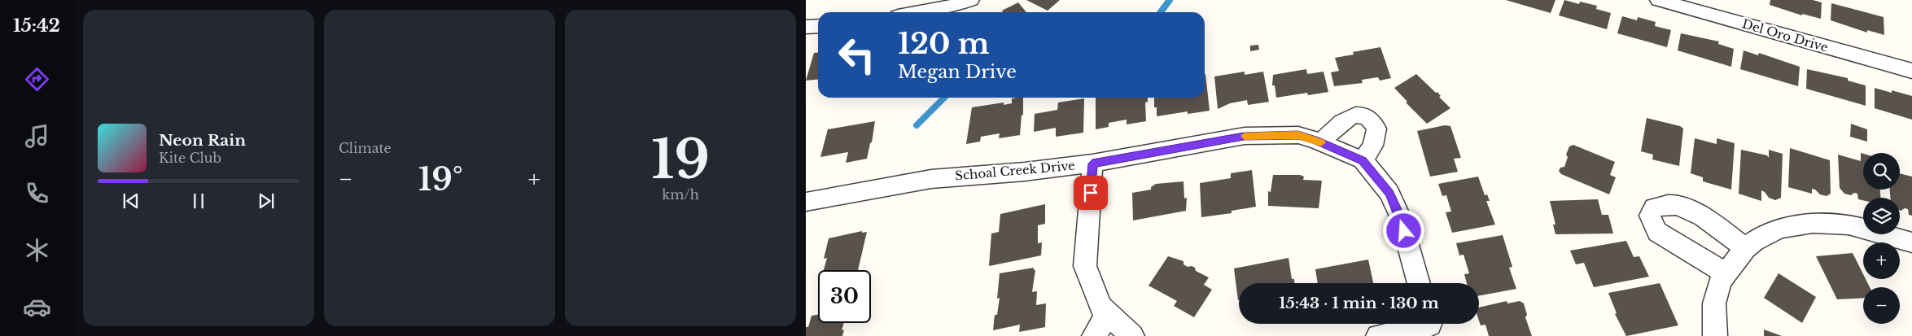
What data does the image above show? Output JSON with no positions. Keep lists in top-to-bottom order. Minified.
{"streets":{"street":["Del Oro Drive","Schoal Creek Drive"]},"page":{"tabs":"15:42","tile":["Climate",["19","km/h"]],"turn":["120 m","Megan Drive"],"song":["Neon Rain","Kite Club"],"map_buttons":["+","−"],"heat":["−","19°","+"],"limit":"30","trip":"15:43 · 1 min · 130 m"}}
